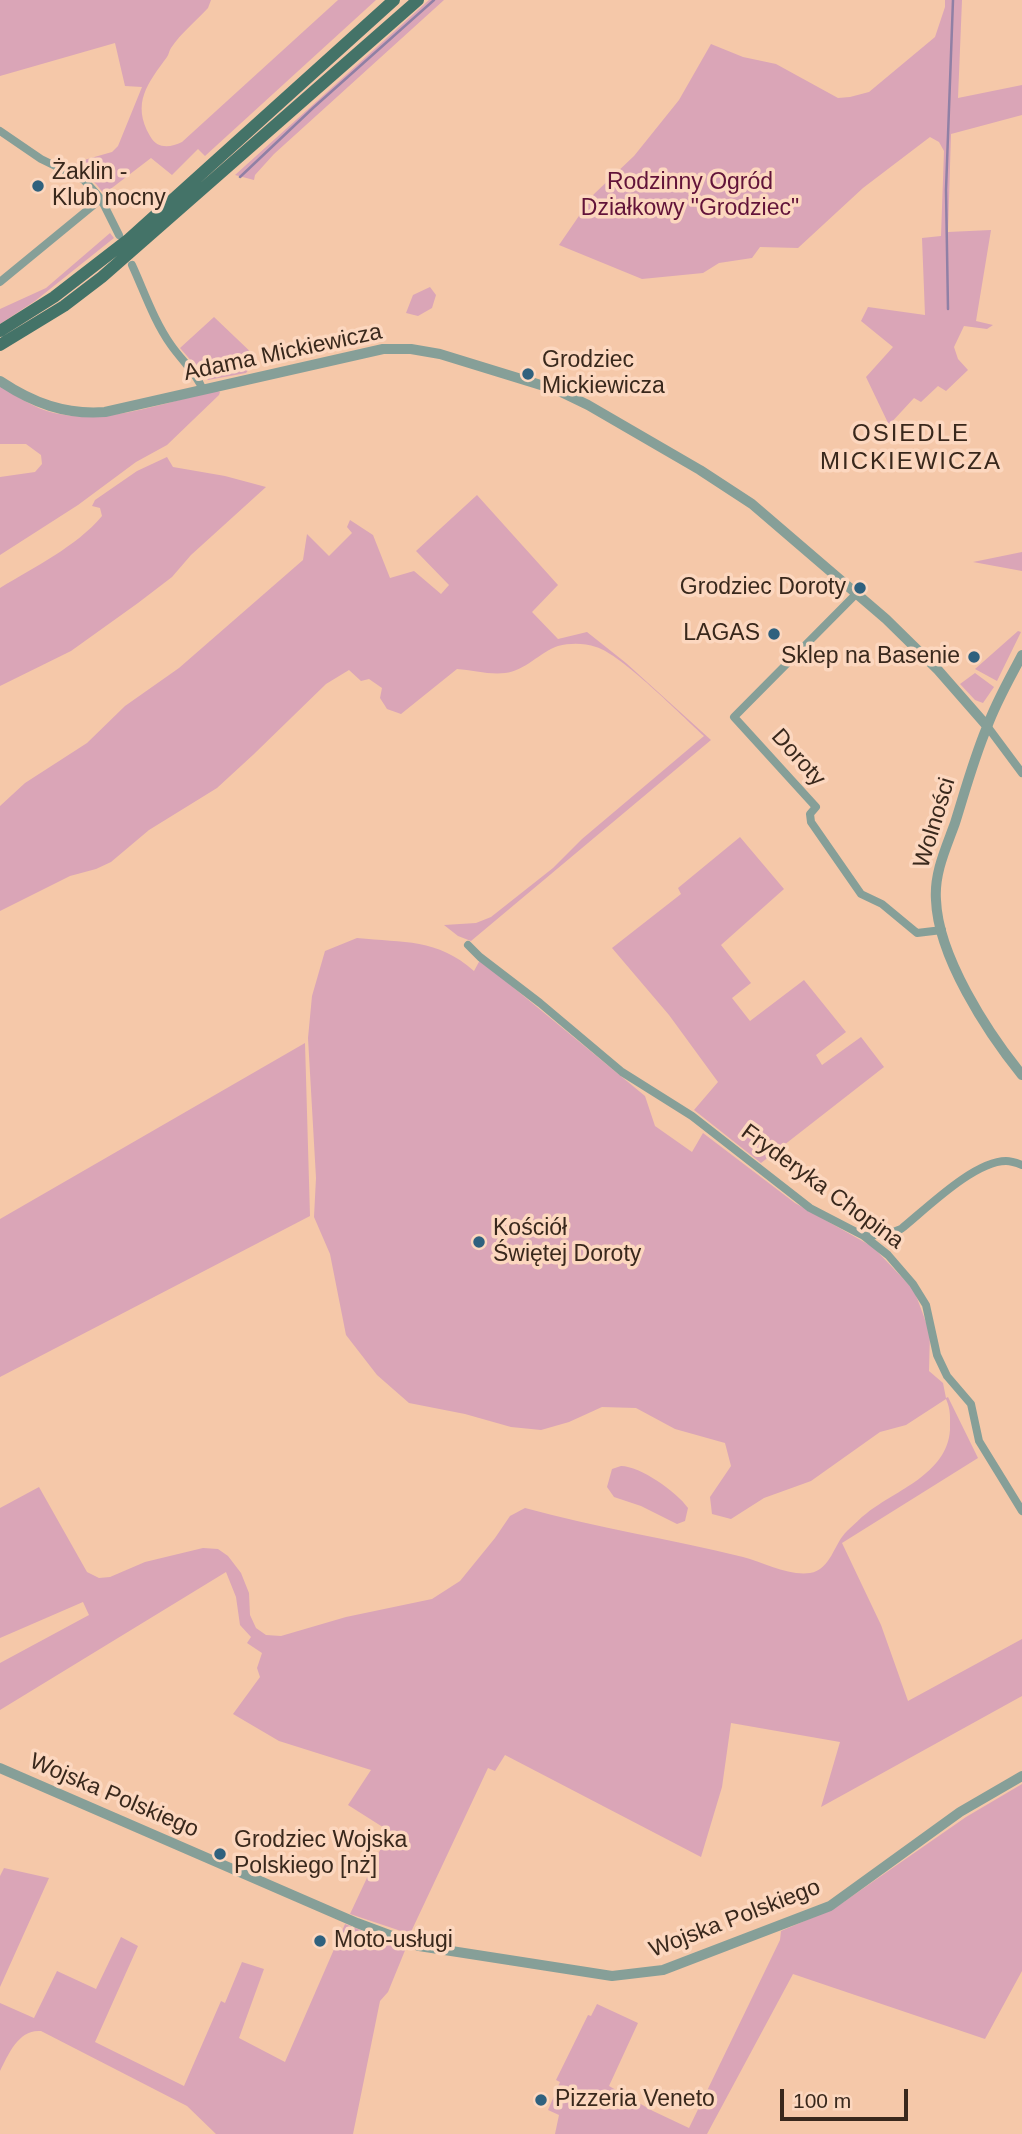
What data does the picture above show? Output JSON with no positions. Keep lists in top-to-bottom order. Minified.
{"streets":{"street":["Adama Mickiewicza","Doroty","Wolności","Fryderyka Chopina","Wojska Polskiego"]},"crossings":[["Adama Mickiewicza","Doroty"],["Adama Mickiewicza","Wolności"],["Doroty","Wolności"]],"districts":["OSIEDLE MICKIEWICZA"],"parks":["Rodzinny Ogród Działkowy \"Grodziec\""],"places":["Żaklin - Klub nocny","Grodziec Mickiewicza","Grodziec Doroty","LAGAS","Sklep na Basenie","Kościół Świętej Doroty","Grodziec Wojska Polskiego [nż]","Moto-usługi","Pizzeria Veneto"],"scale_bar":"100 m"}
